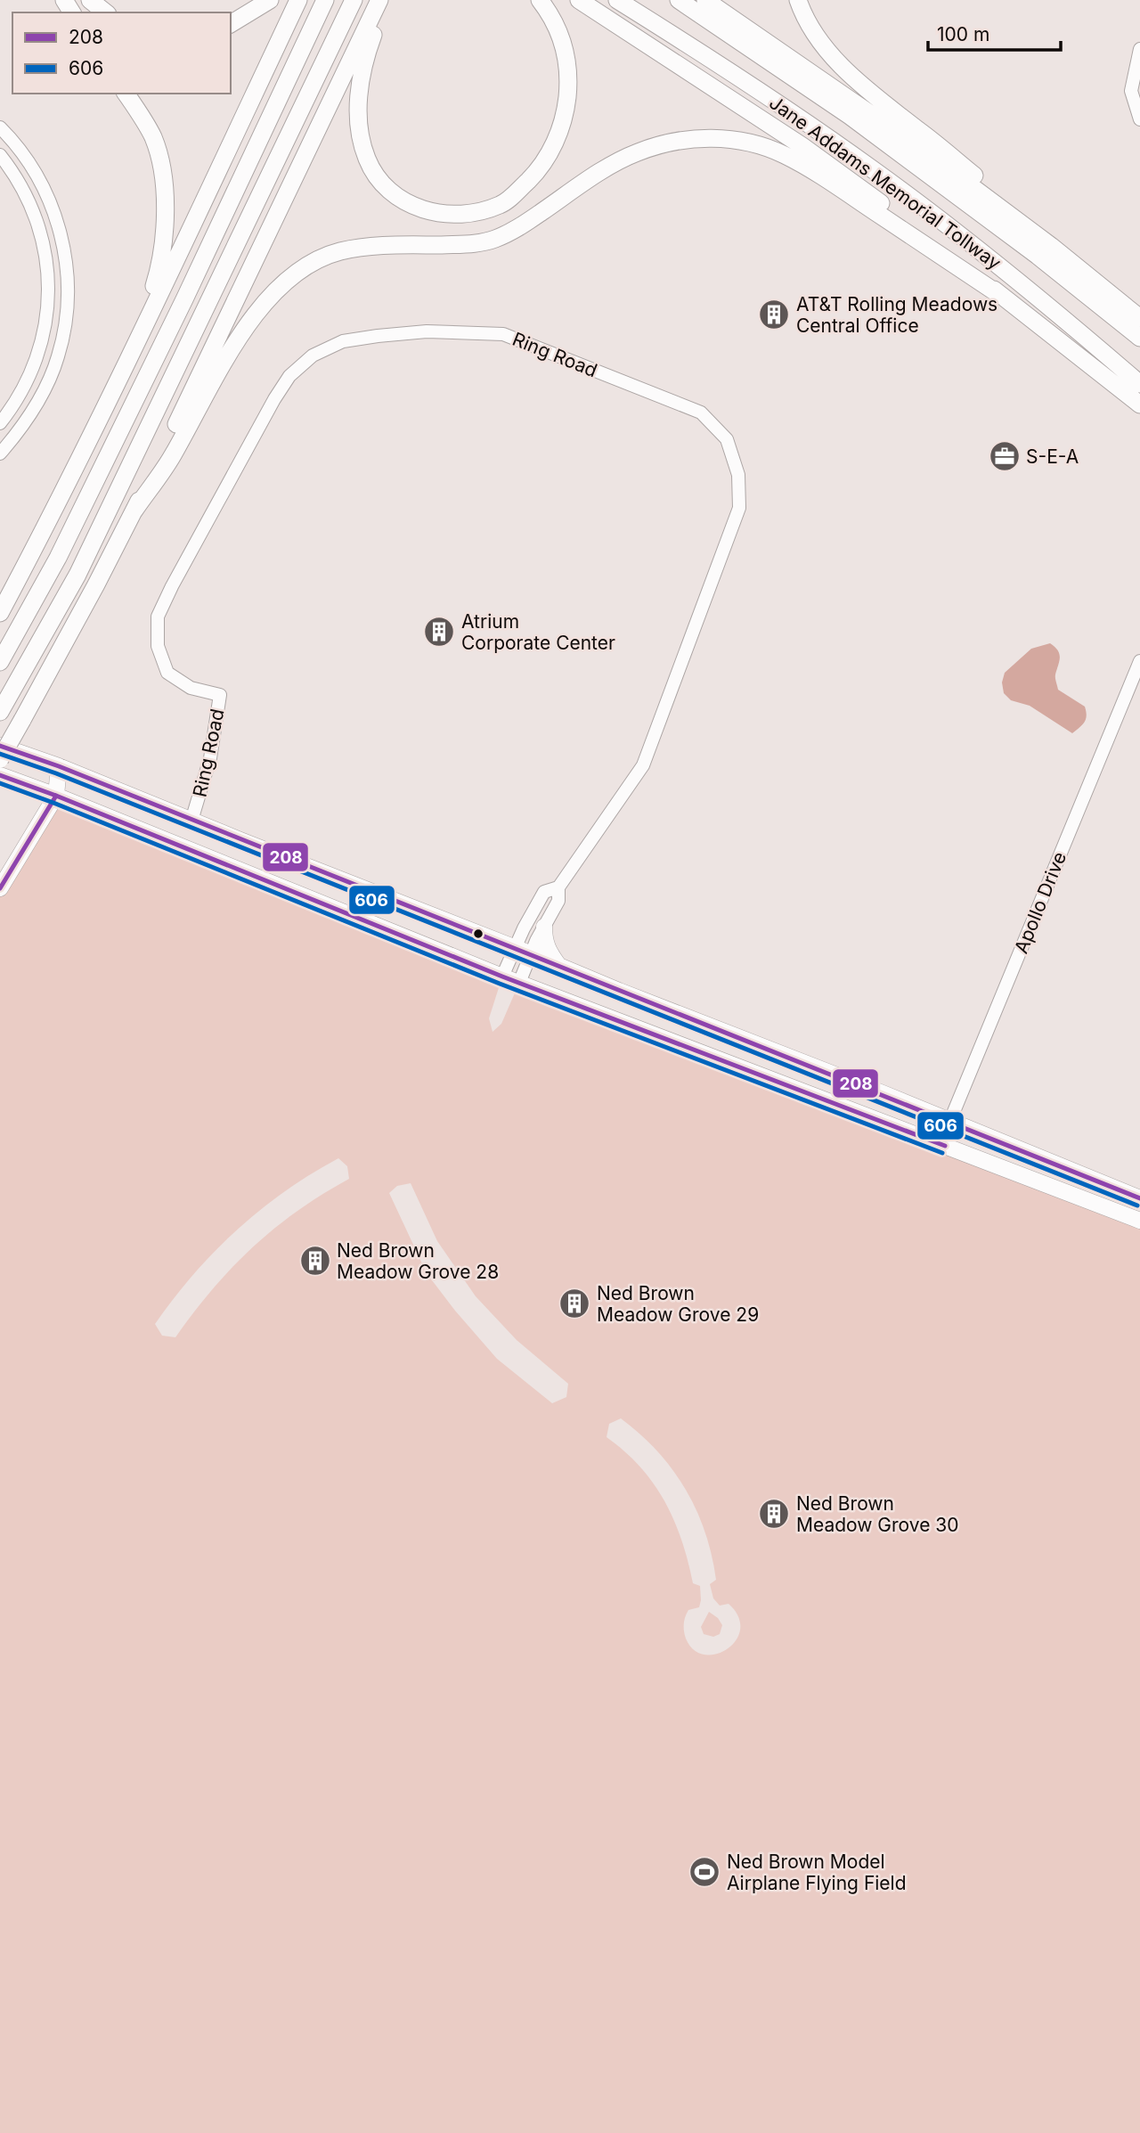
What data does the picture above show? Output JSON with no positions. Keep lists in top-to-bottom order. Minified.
{"streets":{"highway":["Jane Addams Memorial Tollway"],"street":["Ring Road","Apollo Drive"]},"places":{"building":["AT&T Rolling Meadows Central Office","Atrium Corporate Center","Ned Brown Meadow Grove 28","Ned Brown Meadow Grove 29","Ned Brown Meadow Grove 30"],"office":["S-E-A"],"sports":["Ned Brown Model Airplane Flying Field"]},"lines":["transit line 208","transit line 606"],"legend":["208","606"],"scale_bar":"100 m"}
